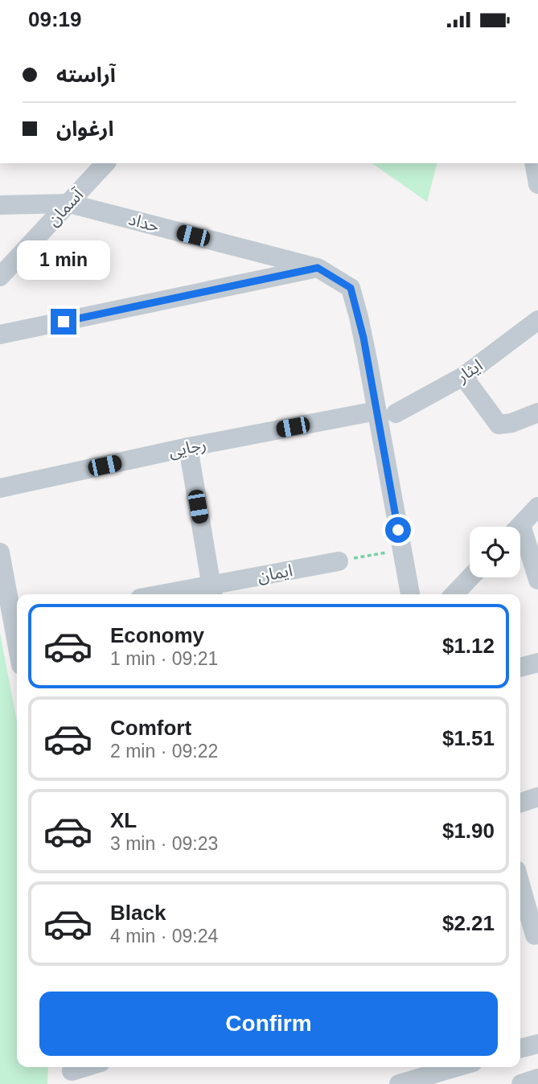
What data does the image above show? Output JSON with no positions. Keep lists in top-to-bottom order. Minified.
{"streets":{"street":["آسمان","حداد","ایثار","رجایی","ایمان"]},"crossings":[["آسمان","حداد"],["حداد","ایثار"],["حداد","رجایی"],["ایثار","رجایی"]],"page":{"status":"09:19","banner":["آراسته","ارغوان"],"bubble":"1 min","list":[{"name":"Economy","note":"1 min · 09:21","value":"$1.12"},{"name":"Comfort","note":"2 min · 09:22","value":"$1.51"},{"name":"XL","note":"3 min · 09:23","value":"$1.90"},{"name":"Black","note":"4 min · 09:24","value":"$2.21"}],"buttons":"Confirm"}}
